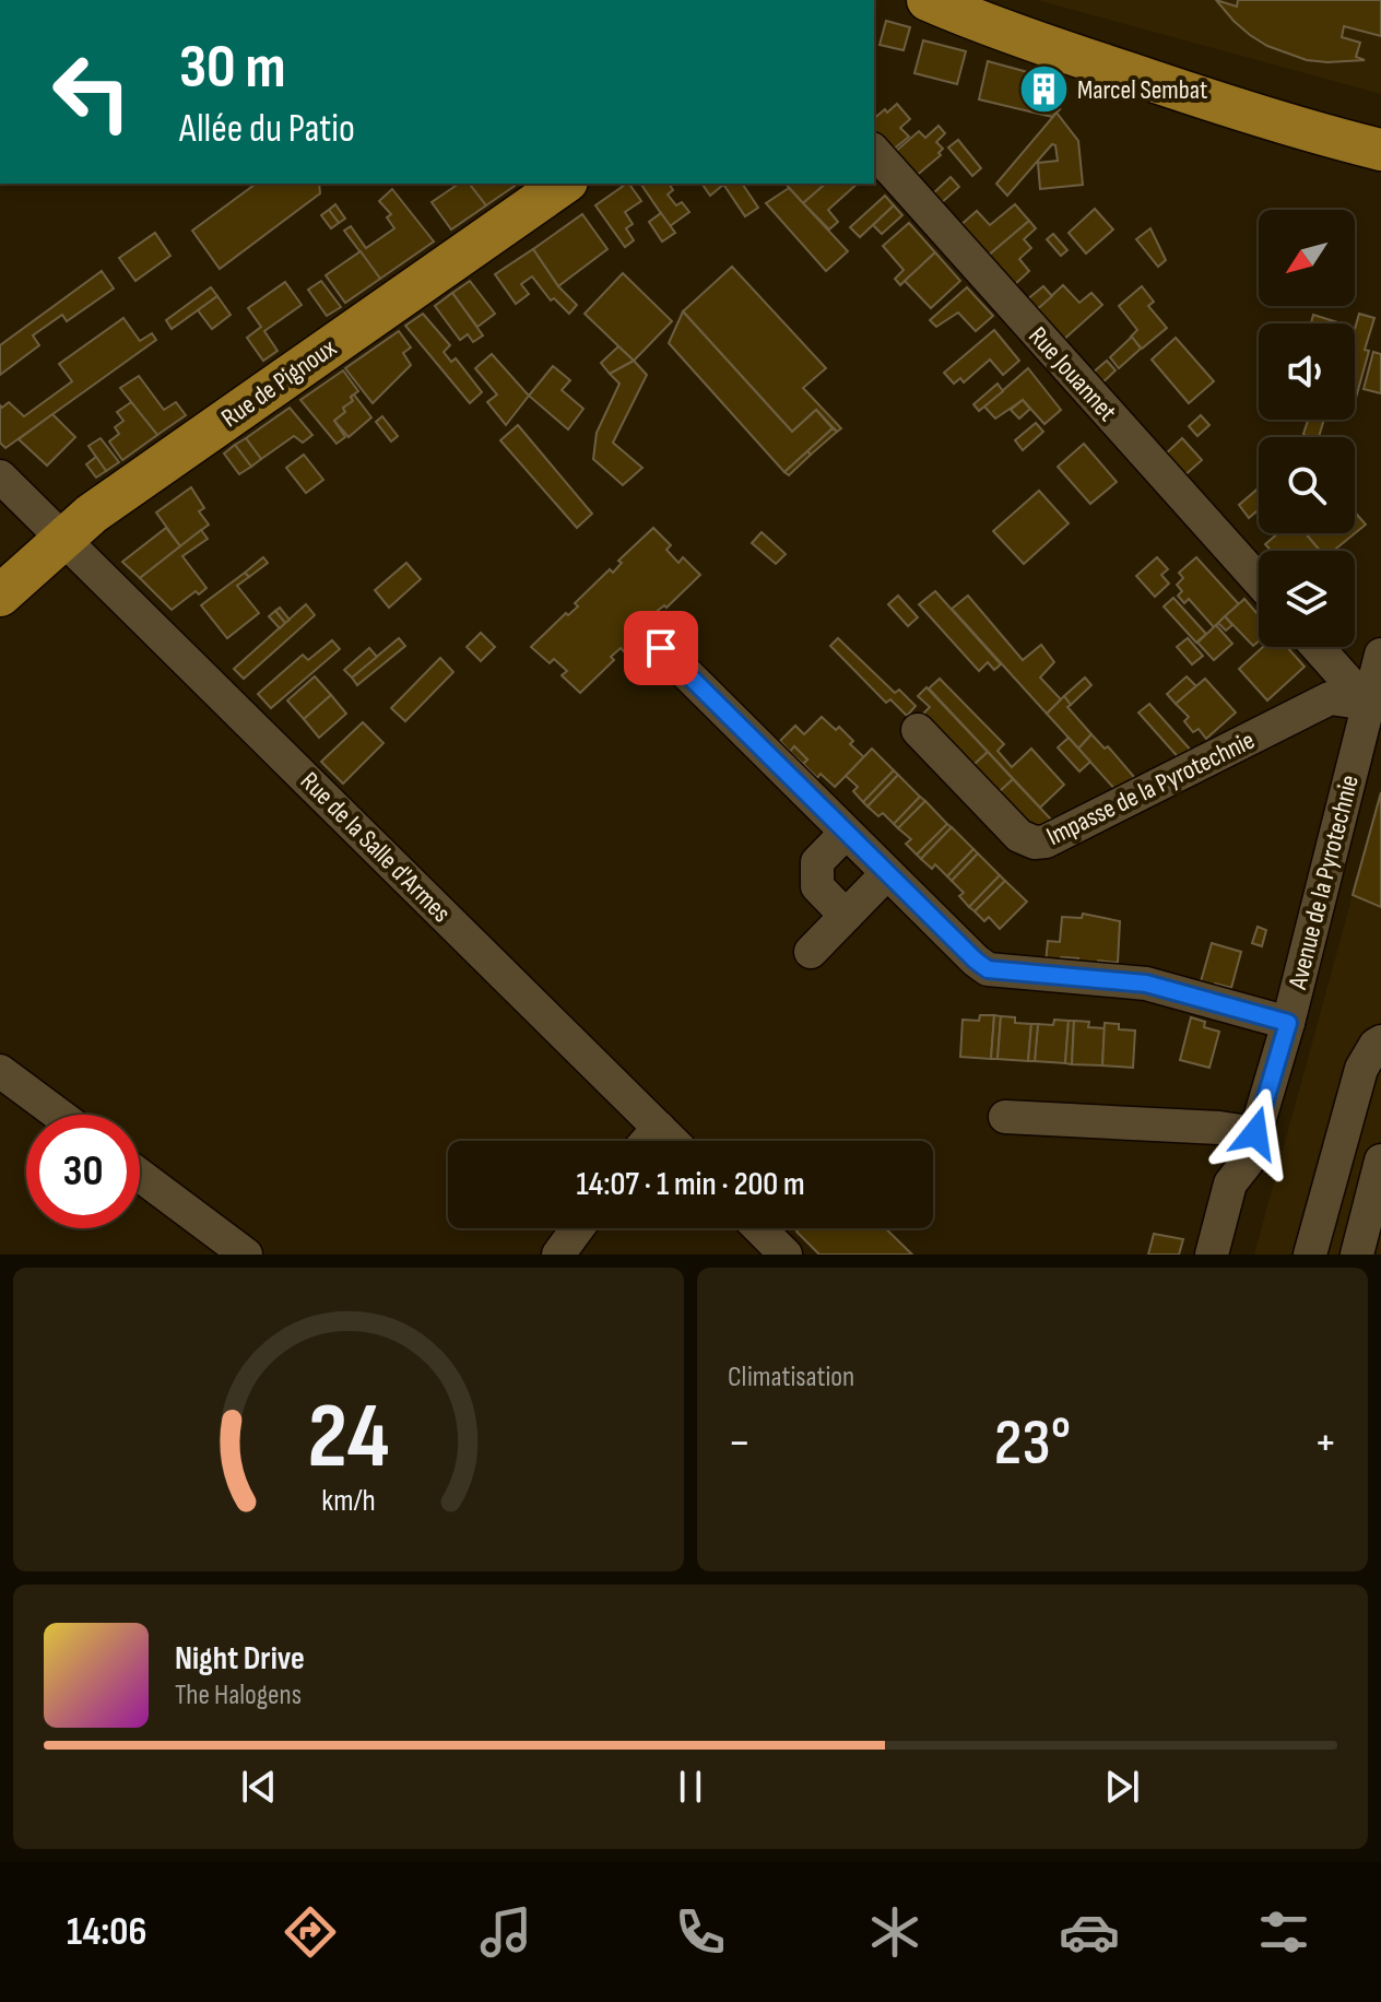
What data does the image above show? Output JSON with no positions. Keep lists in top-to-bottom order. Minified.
{"streets":{"main road":["Rue de Pignoux"],"street":["Rue Jouannet","Impasse de la Pyrotechnie","Rue de la Salle d'Armes","Avenue de la Pyrotechnie"]},"crossings":[["Rue de Pignoux","Rue de la Salle d'Armes"],["Impasse de la Pyrotechnie","Avenue de la Pyrotechnie"]],"places":{"building":["Marcel Sembat"]},"north":"bottom left","page":{"turn":["30 m","Allée du Patio"],"limit":"30","trip":"14:07 · 1 min · 200 m","tile":"Climatisation","heat":["−","23°","+"],"song":["Night Drive","The Halogens"],"tabs":"14:06","gauge":["24","km/h"]}}
